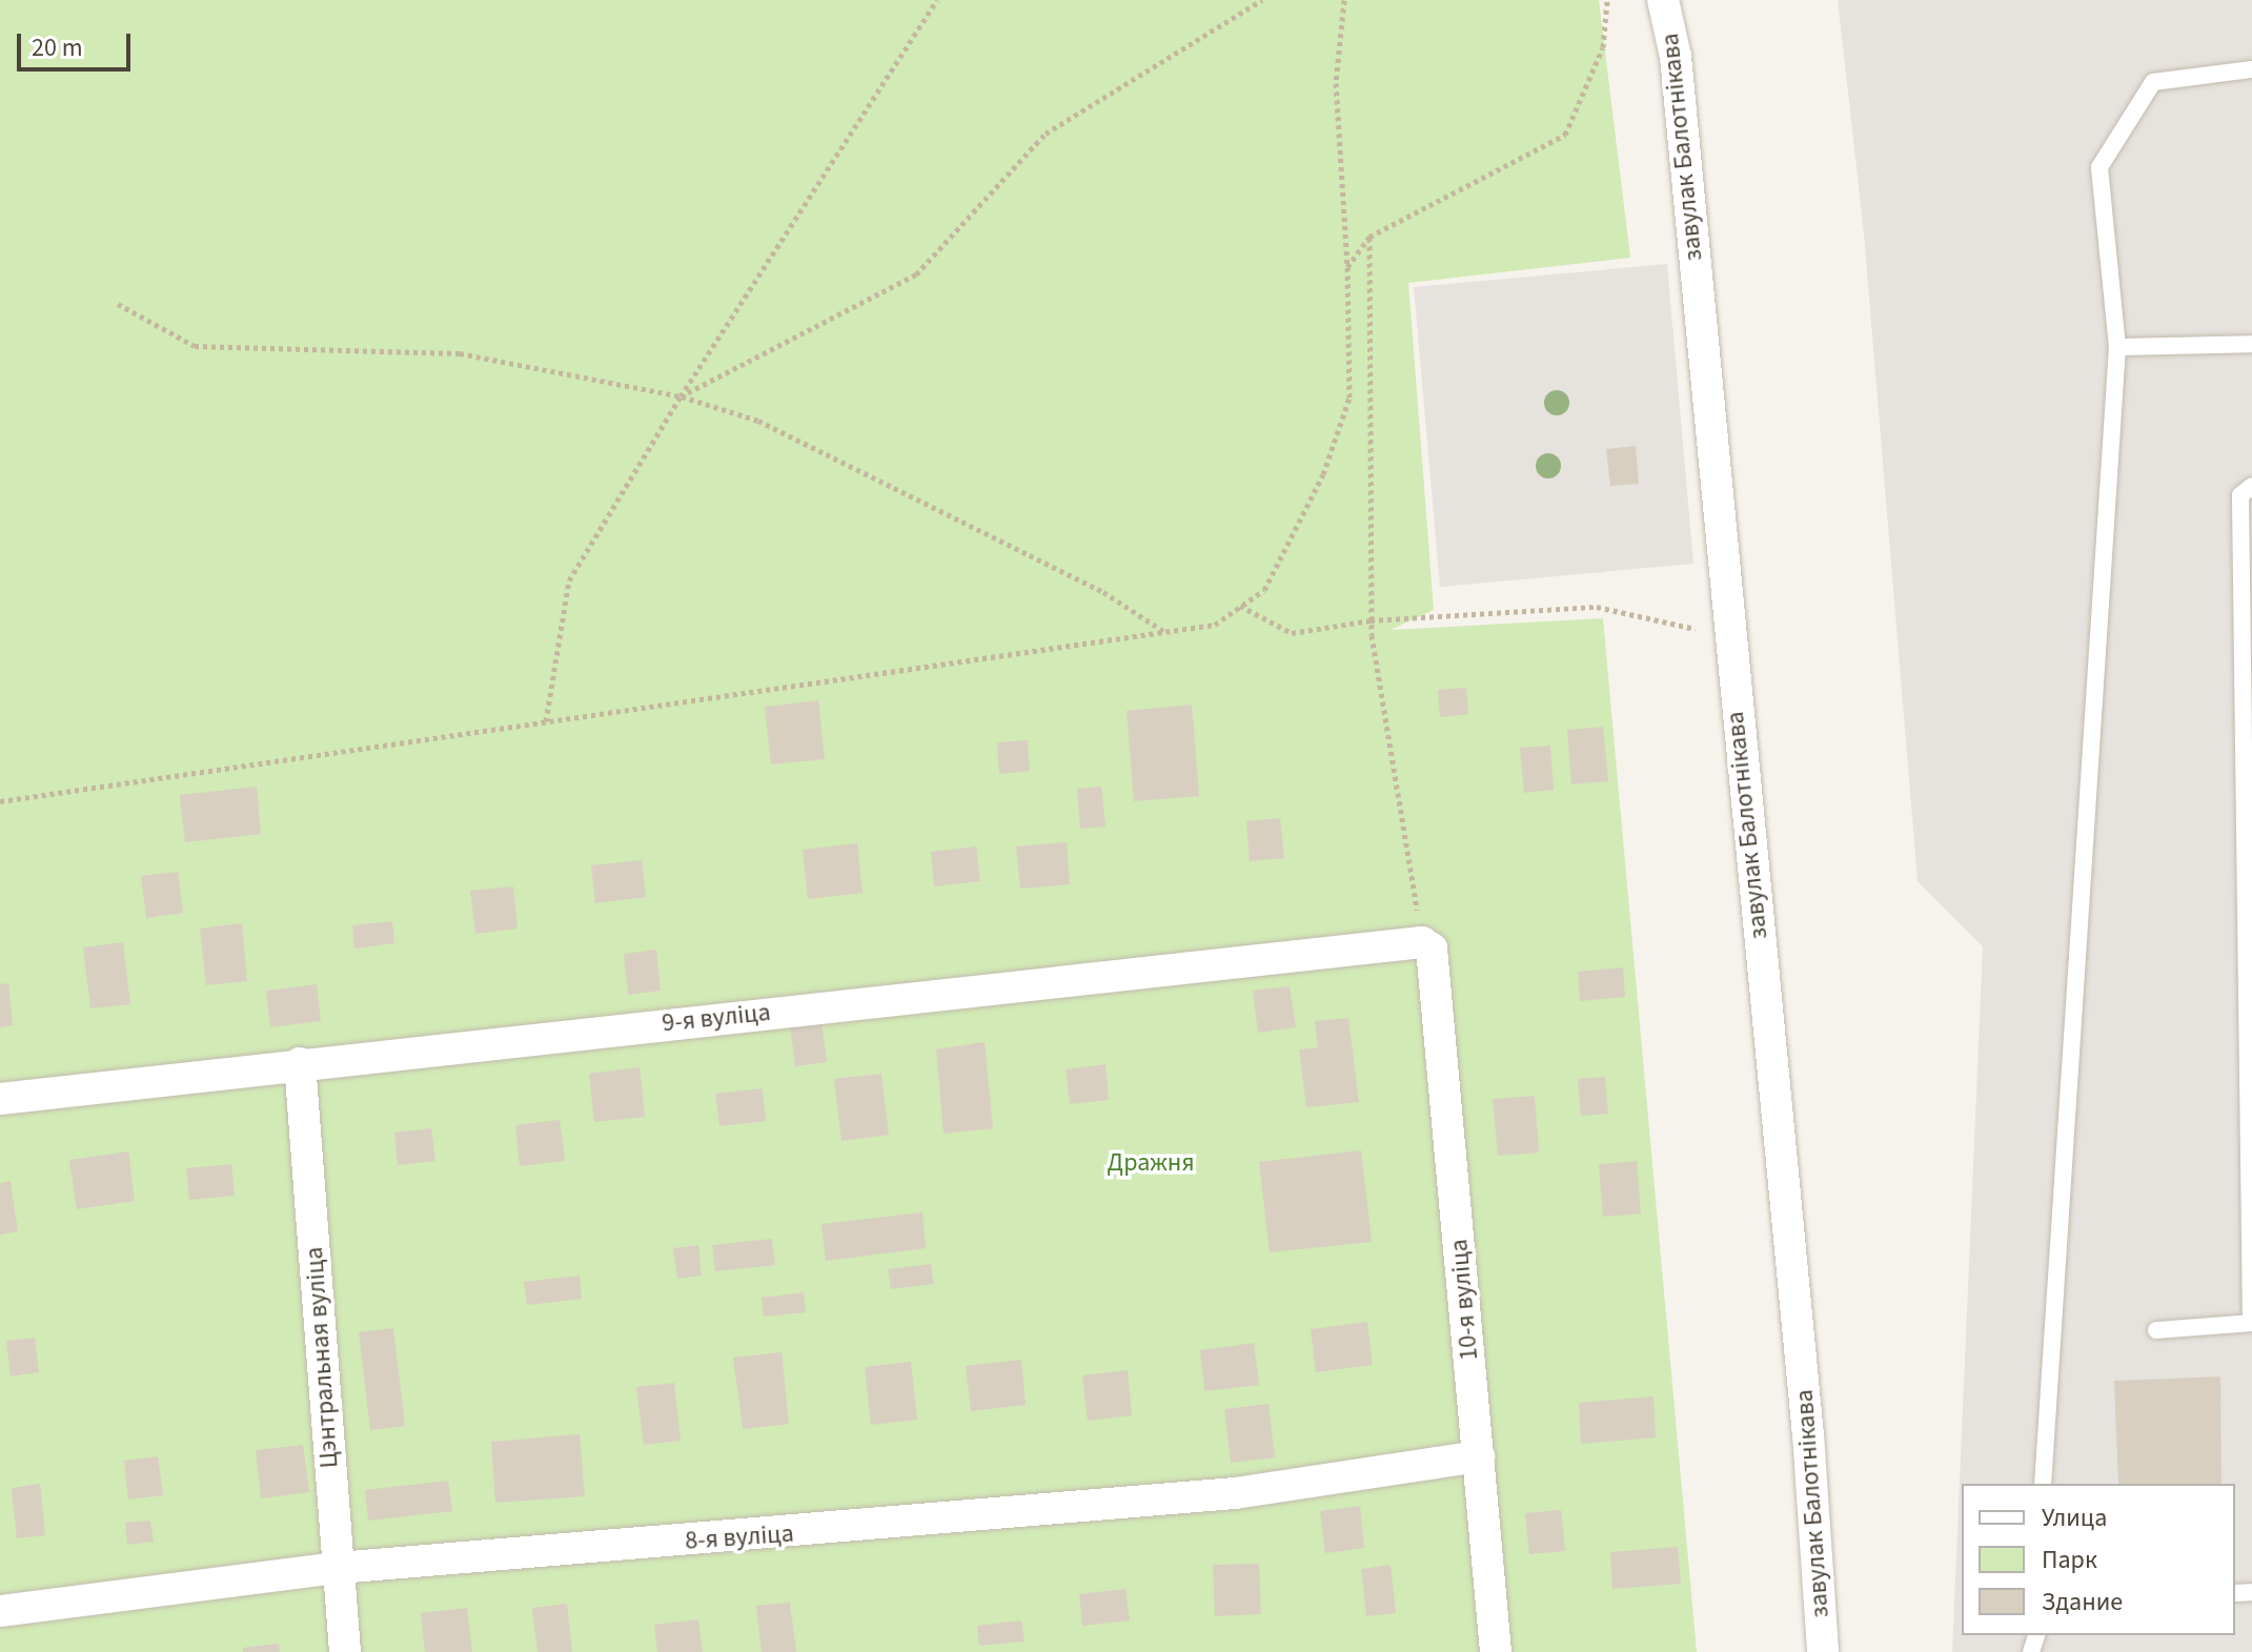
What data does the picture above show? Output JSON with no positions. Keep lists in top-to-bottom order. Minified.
{"streets":{"street":["завулак Балотнікава","9-я вуліца","10-я вуліца","Цэнтральная вуліца","8-я вуліца"]},"crossings":[["9-я вуліца","10-я вуліца"],["9-я вуліца","Цэнтральная вуліца"],["10-я вуліца","8-я вуліца"],["Цэнтральная вуліца","8-я вуліца"]],"parks":["Дражня"],"legend":["Улица","Парк","Здание"],"scale_bar":"20 m"}
